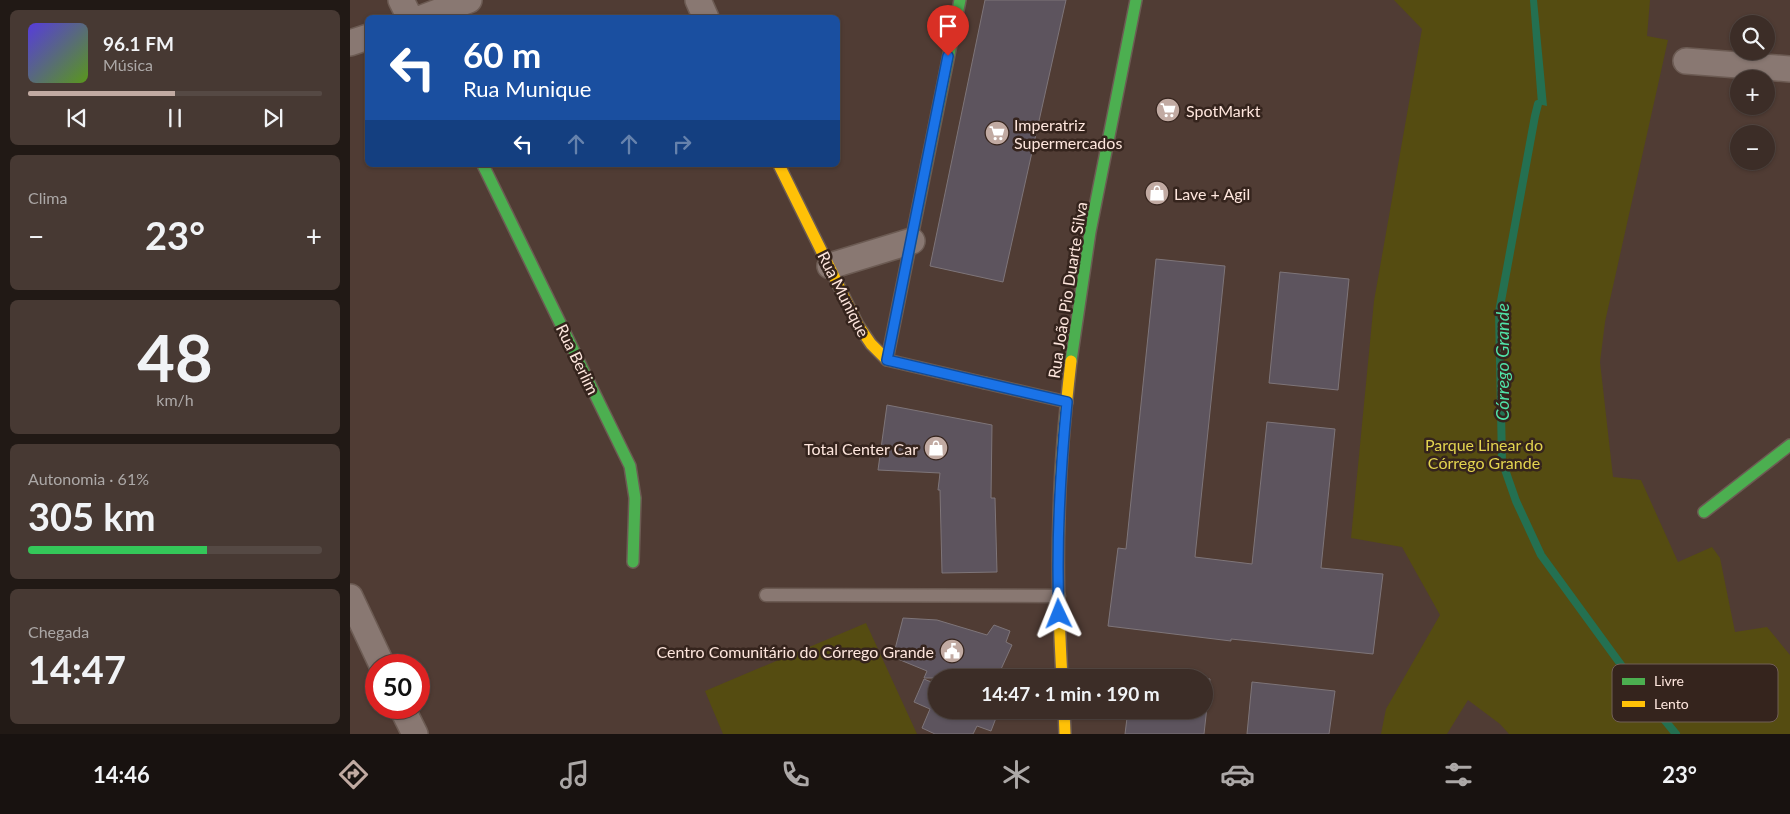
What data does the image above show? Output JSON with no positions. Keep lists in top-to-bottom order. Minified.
{"streets":{"street":["Rua João Pio Duarte Silva","Rua Munique","Rua Berlim"]},"water":["Córrego Grande"],"parks":["Parque Linear do Córrego Grande"],"places":{"supermarket":["SpotMarkt","Imperatriz Supermercados"],"shop":["Lave + Agil","Total Center Car"],"public building":["Centro Comunitário do Córrego Grande"]},"legend":["Livre","Lento"],"page":{"map_buttons":["+","−"],"turn":["60 m","Rua Munique"],"song":["96.1 FM","Música"],"tile":["Clima",["48","km/h"],["Autonomia · 61%","305 km"],["Chegada","14:47"]],"heat":["−","23°","+"],"limit":"50","trip":"14:47 · 1 min · 190 m","tabs":["14:46","23°"]}}
